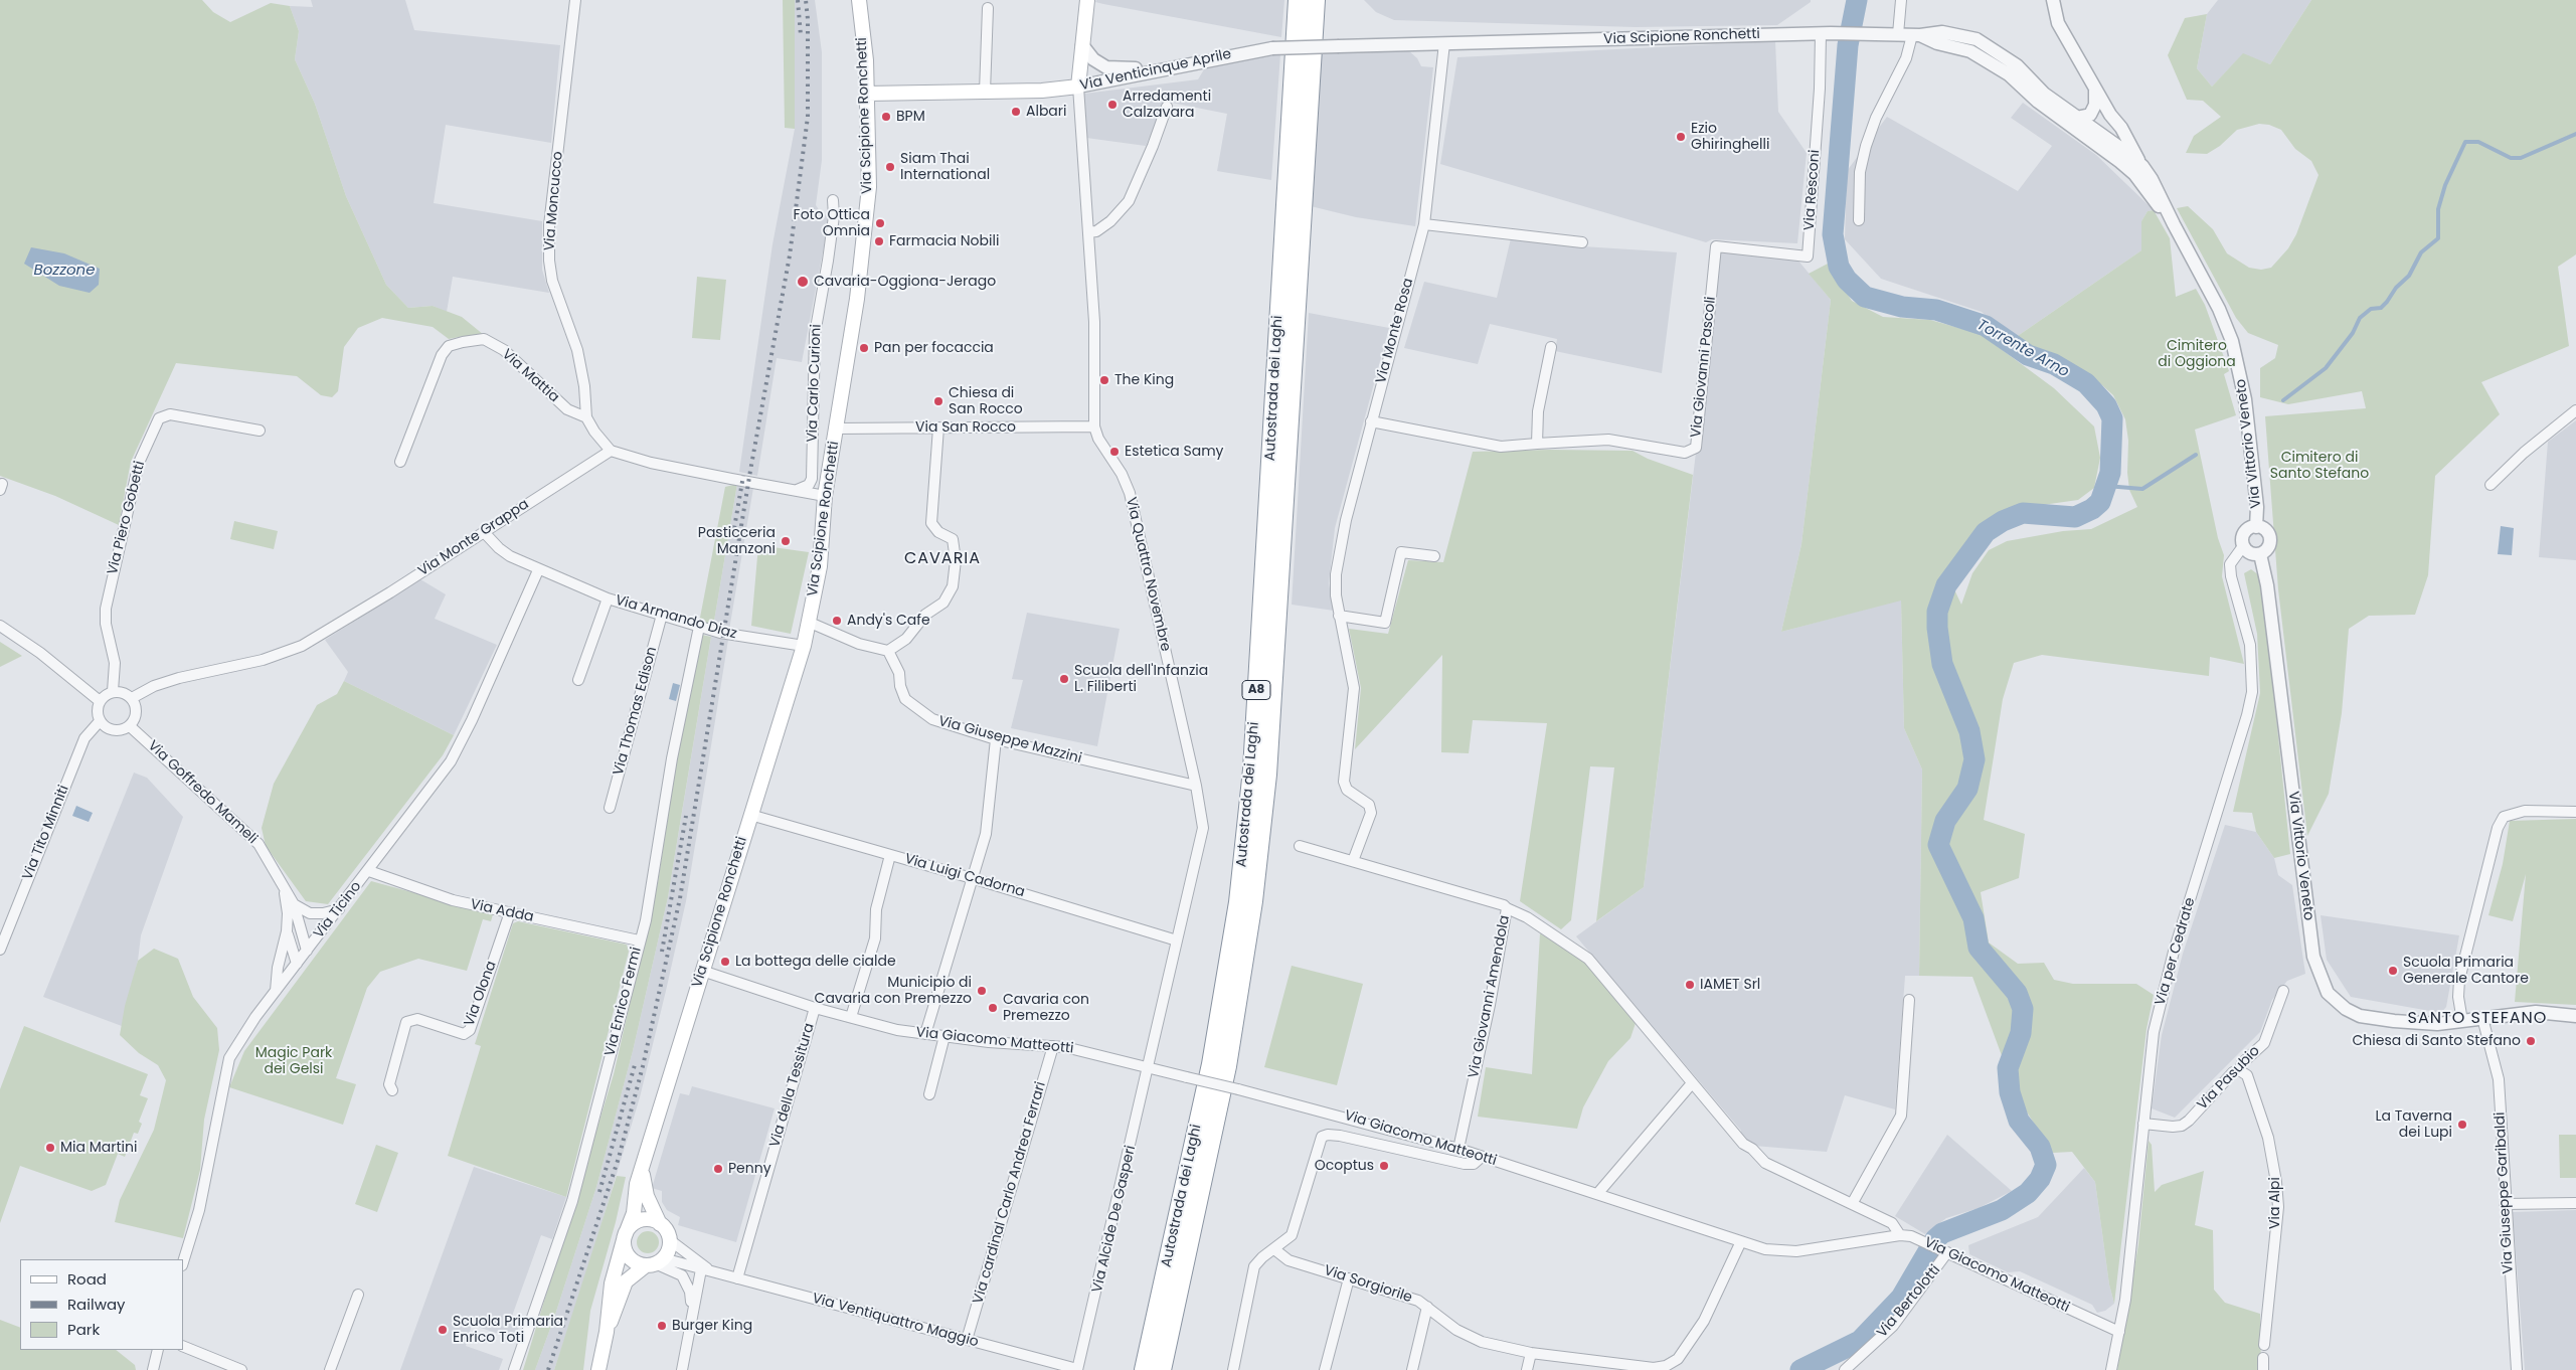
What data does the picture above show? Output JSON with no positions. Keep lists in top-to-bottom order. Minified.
{"streets":{"highway":["Autostrada dei Laghi","A8"],"main road":["Via Scipione Ronchetti","Via Venticinque Aprile","Via Quattro Novembre"],"street":["Via Resconi","Via Moncucco","Via Monte Rosa","Via Giovanni Pascoli","Via Mattia","Via Carlo Curioni","Via San Rocco","Via Vittorio Veneto","Via Piero Gobetti","Via Monte Grappa","Via Armando Diaz","Via Thomas Edison","Via Giuseppe Mazzini","Via Goffredo Mameli","Via Tito Minniti","Via Luigi Cadorna","Via Ticino","Via Adda","Via per Cedrate","Via Olona","Via Giovanni Amendola","Via Enrico Fermi","Via Giacomo Matteotti","Via Pasubio","Via della Tessitura","Via cardinal Carlo Andrea Ferrari","Via Giuseppe Garibaldi","Via Alpi","Via Alcide De Gasperi","Via Sorgiorile","Via Bertolotti","Via Ventiquattro Maggio"]},"crossings":[["Via Scipione Ronchetti","Via Venticinque Aprile"],["Via Scipione Ronchetti","Via Resconi"],["Via Scipione Ronchetti","Via Monte Rosa"],["Via Scipione Ronchetti","Via San Rocco"],["Via Scipione Ronchetti","Via Vittorio Veneto"],["Via Scipione Ronchetti","Via Armando Diaz"],["Via Scipione Ronchetti","Via Luigi Cadorna"],["Via Scipione Ronchetti","Via Giacomo Matteotti"],["Via Scipione Ronchetti","Via Ventiquattro Maggio"],["Via Venticinque Aprile","Via Monte Rosa"],["Via Venticinque Aprile","Via Quattro Novembre"],["Via Resconi","Via Giovanni Pascoli"],["Via Moncucco","Via Mattia"],["Via Moncucco","Via Monte Grappa"],["Via Monte Rosa","Via Giovanni Pascoli"],["Via Monte Rosa","Via Giovanni Amendola"],["Via San Rocco","Via Quattro Novembre"],["Via Vittorio Veneto","Via per Cedrate"],["Via Vittorio Veneto","Via Giuseppe Garibaldi"],["Via Piero Gobetti","Via Monte Grappa"],["Via Piero Gobetti","Via Goffredo Mameli"],["Via Piero Gobetti","Via Tito Minniti"],["Via Monte Grappa","Via Armando Diaz"],["Via Monte Grappa","Via Goffredo Mameli"],["Via Monte Grappa","Via Tito Minniti"],["Via Quattro Novembre","Via Giuseppe Mazzini"],["Via Quattro Novembre","Via Luigi Cadorna"],["Via Quattro Novembre","Via Giacomo Matteotti"],["Via Quattro Novembre","Via Alcide De Gasperi"],["Via Armando Diaz","Via Thomas Edison"],["Via Armando Diaz","Via Ticino"],["Via Armando Diaz","Via Enrico Fermi"],["Via Goffredo Mameli","Via Tito Minniti"],["Via Goffredo Mameli","Via Ticino"],["Via Ticino","Via Adda"],["Via Adda","Via Olona"],["Via Adda","Via Enrico Fermi"],["Via per Cedrate","Via Giacomo Matteotti"],["Via per Cedrate","Via Pasubio"],["Via Giovanni Amendola","Via Giacomo Matteotti"],["Via Giacomo Matteotti","Via della Tessitura"],["Via Giacomo Matteotti","Via cardinal Carlo Andrea Ferrari"],["Via Giacomo Matteotti","Via Alcide De Gasperi"],["Via Giacomo Matteotti","Via Sorgiorile"],["Via Giacomo Matteotti","Via Bertolotti"],["Via Pasubio","Via Alpi"],["Via della Tessitura","Via Ventiquattro Maggio"],["Via cardinal Carlo Andrea Ferrari","Via Ventiquattro Maggio"],["Via Alcide De Gasperi","Via Ventiquattro Maggio"]],"districts":["CAVARIA","SANTO STEFANO"],"water":["Bozzone","Torrente Arno"],"parks":["Cimitero di Oggiona","Cimitero di Santo Stefano","Magic Park dei Gelsi"],"places":["Arredamenti Calzavara","Albari","BPM","Ezio Ghiringhelli","Siam Thai International","Foto Ottica Omnia","Farmacia Nobili","Cavaria-Oggiona-Jerago","Pan per focaccia","The King","Chiesa di San Rocco","Estetica Samy","Pasticceria Manzoni","Andy's Cafe","Scuola dell'Infanzia L. Filiberti","La bottega delle cialde","Scuola Primaria Generale Cantore","IAMET Srl","Municipio di Cavaria con Premezzo","Cavaria con Premezzo","Chiesa di Santo Stefano","La Taverna dei Lupi","Mia Martini","Ocoptus","Penny","Burger King","Scuola Primaria Enrico Toti"],"legend":["Road","Railway","Park"]}
